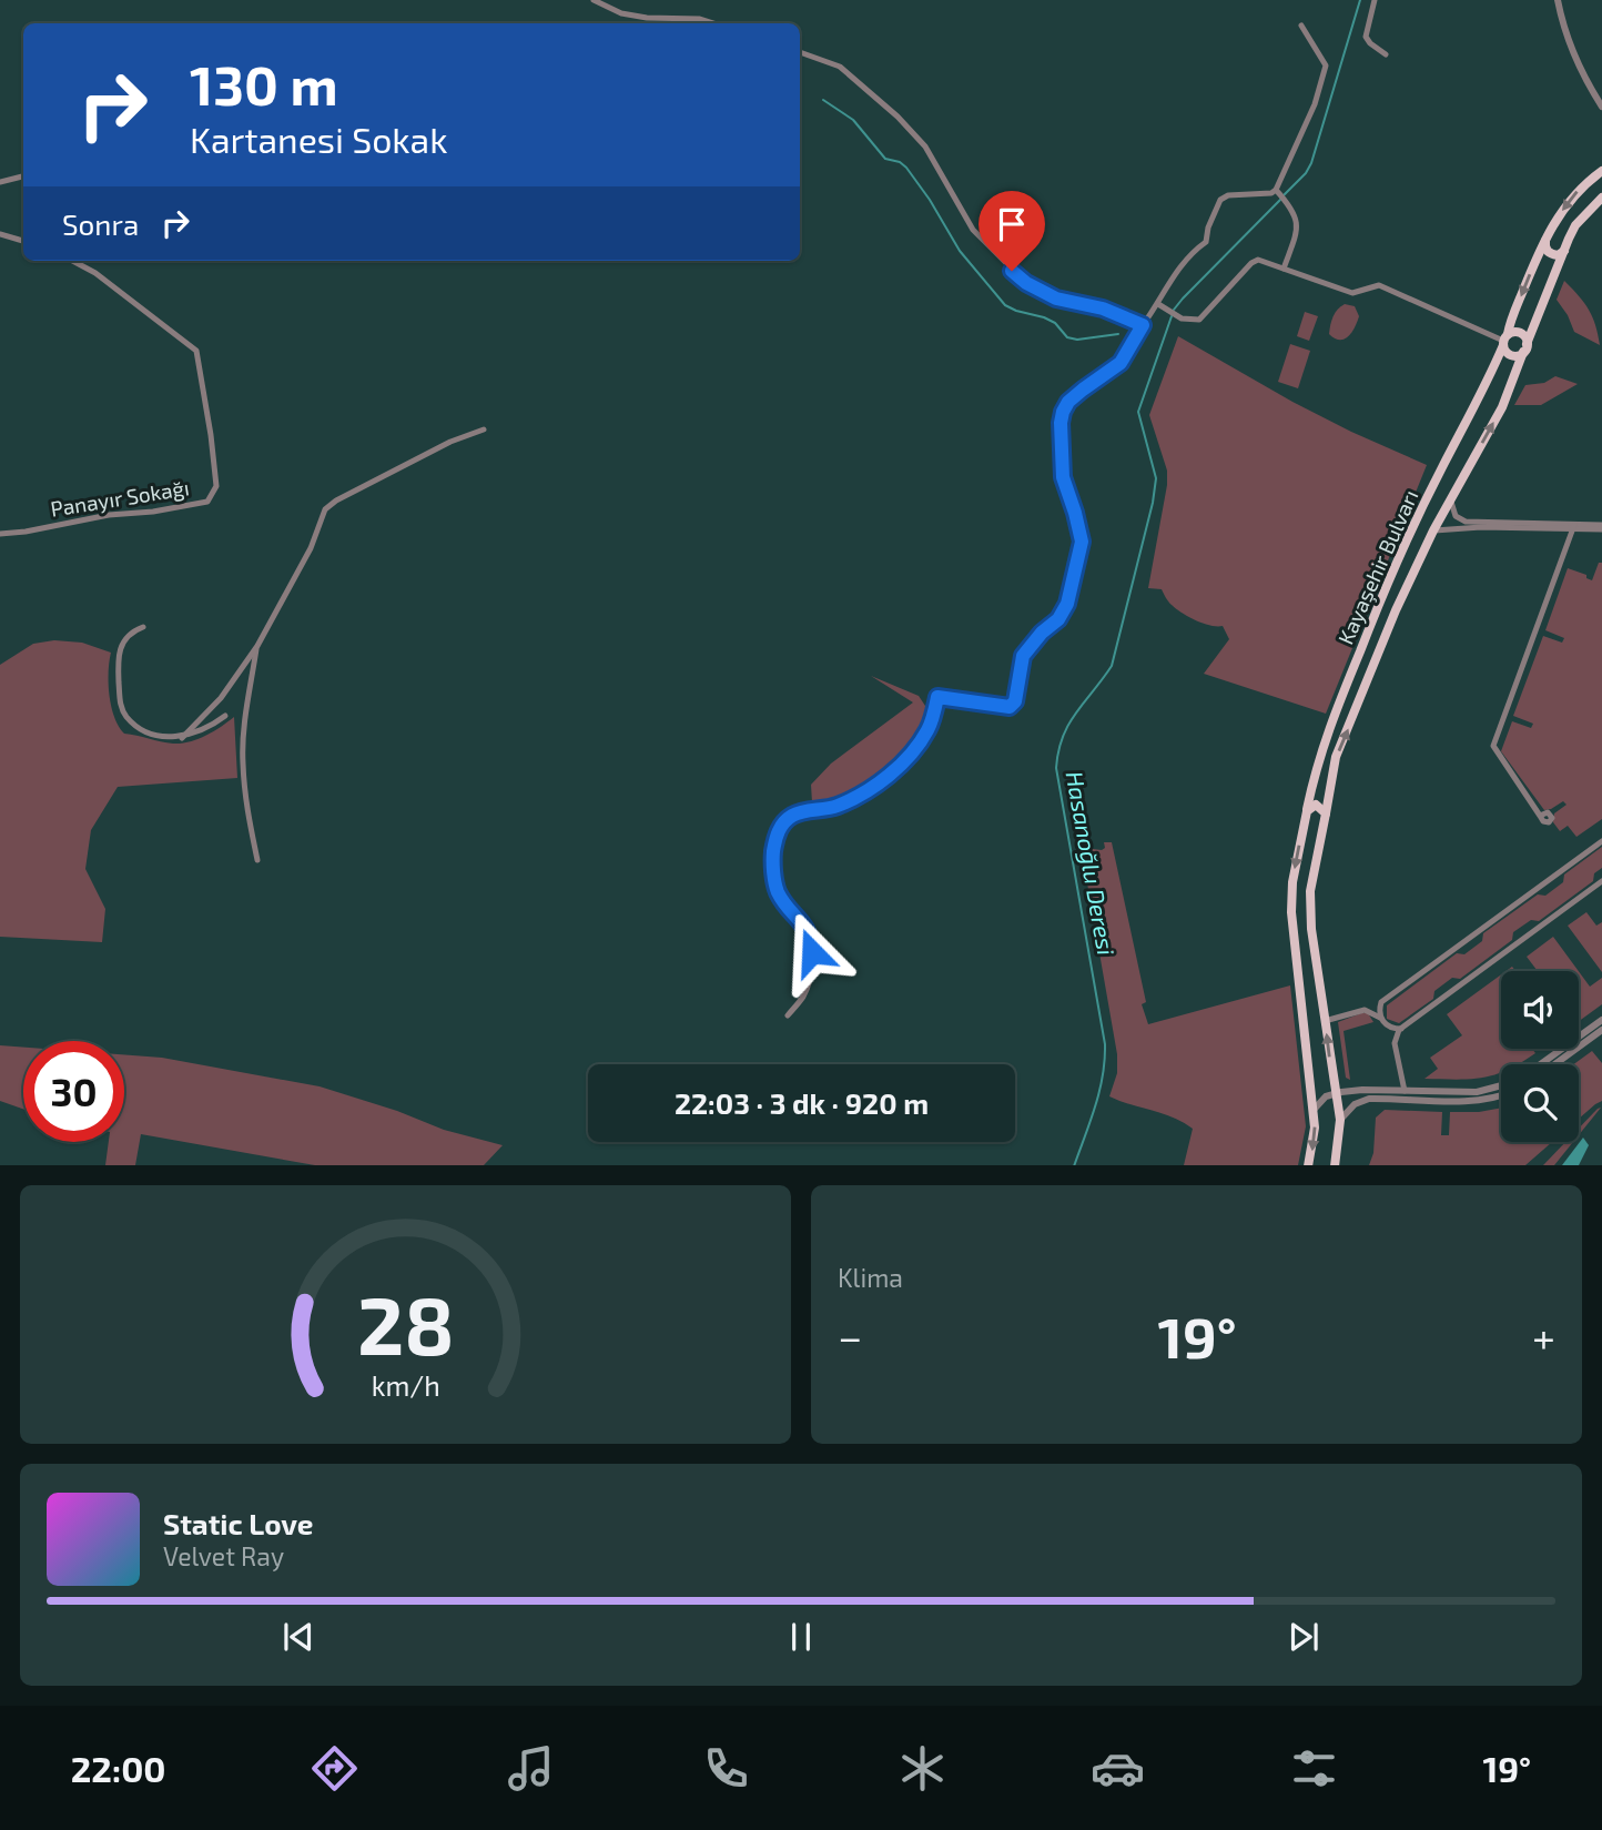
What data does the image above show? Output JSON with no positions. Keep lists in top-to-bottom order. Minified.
{"streets":{"main road":["Kayaşehir Bulvarı"],"street":["Panayır Sokağı"]},"water":["Hasanoğlu Deresi"],"page":{"turn":["130 m","Kartanesi Sokak"],"then":"Sonra","limit":"30","trip":"22:03 · 3 dk · 920 m","tile":"Klima","heat":["−","19°","+"],"song":["Static Love","Velvet Ray"],"tabs":["22:00","19°"],"gauge":["28","km/h"]}}
